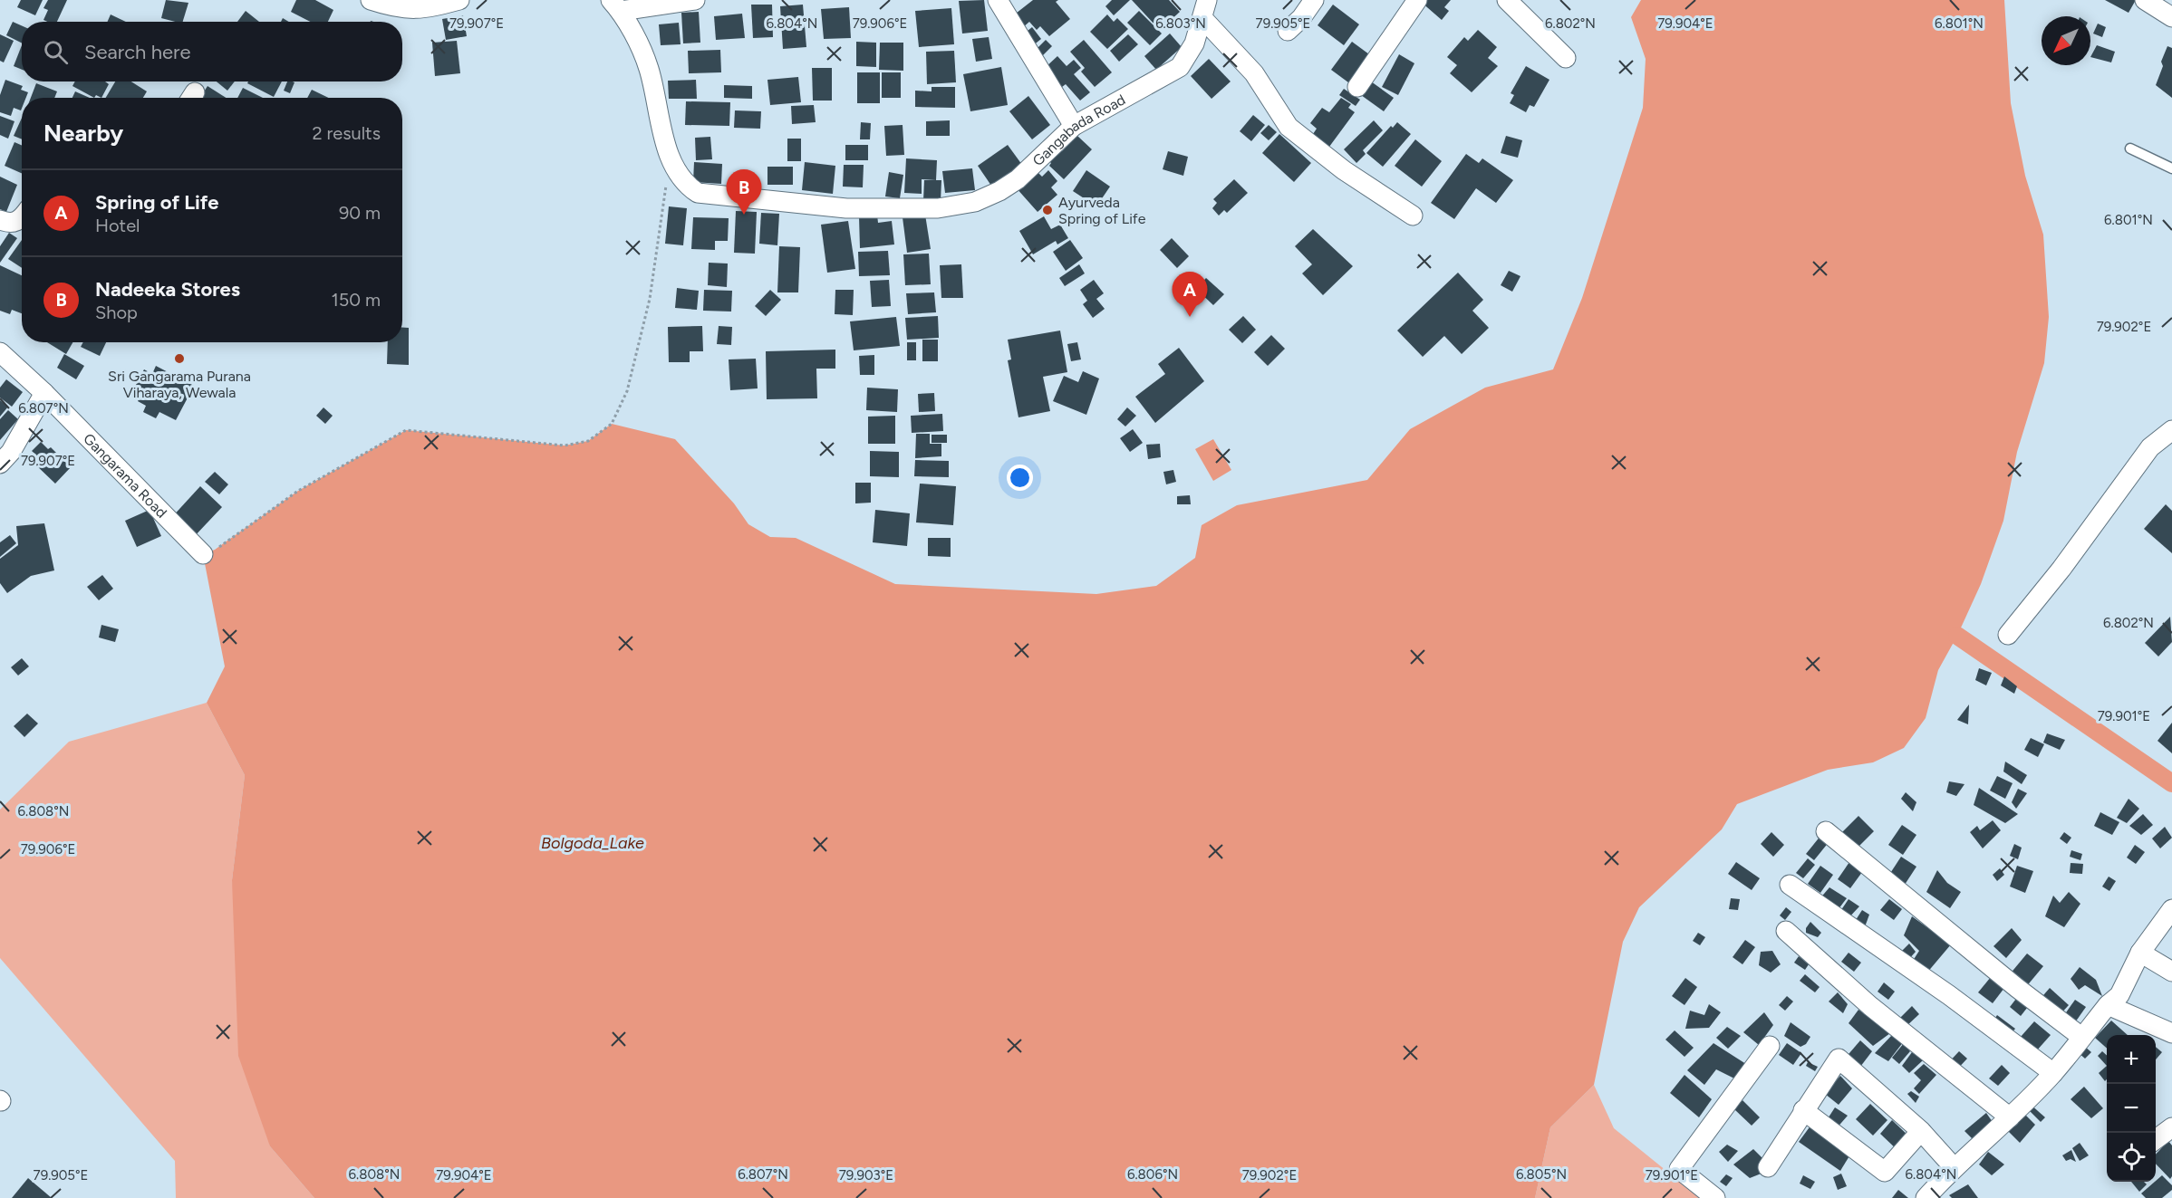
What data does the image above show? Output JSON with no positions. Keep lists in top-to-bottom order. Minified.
{"streets":{"street":["Gangabada Road","Gangarama Road"]},"water":["Bolgoda_Lake"],"places":["Ayurveda Spring of Life","Sri Gangarama Purana Viharaya, Wewala"],"north":"bottom left","page":{"search":"Search here","heading":["Nearby","2 results"],"list":[{"mark":"A","name":"Spring of Life","note":"Hotel","value":"90 m"},{"mark":"B","name":"Nadeeka Stores","note":"Shop","value":"150 m"}],"pins":["B","A"],"map_buttons":["+","−"]},"coordinates":["79.907°E","79.906°E","79.905°E","79.904°E","6.804°N","6.803°N","6.802°N","6.801°N","79.902°E","6.807°N","79.901°E","6.808°N","6.806°N","6.805°N","79.903°E"]}
